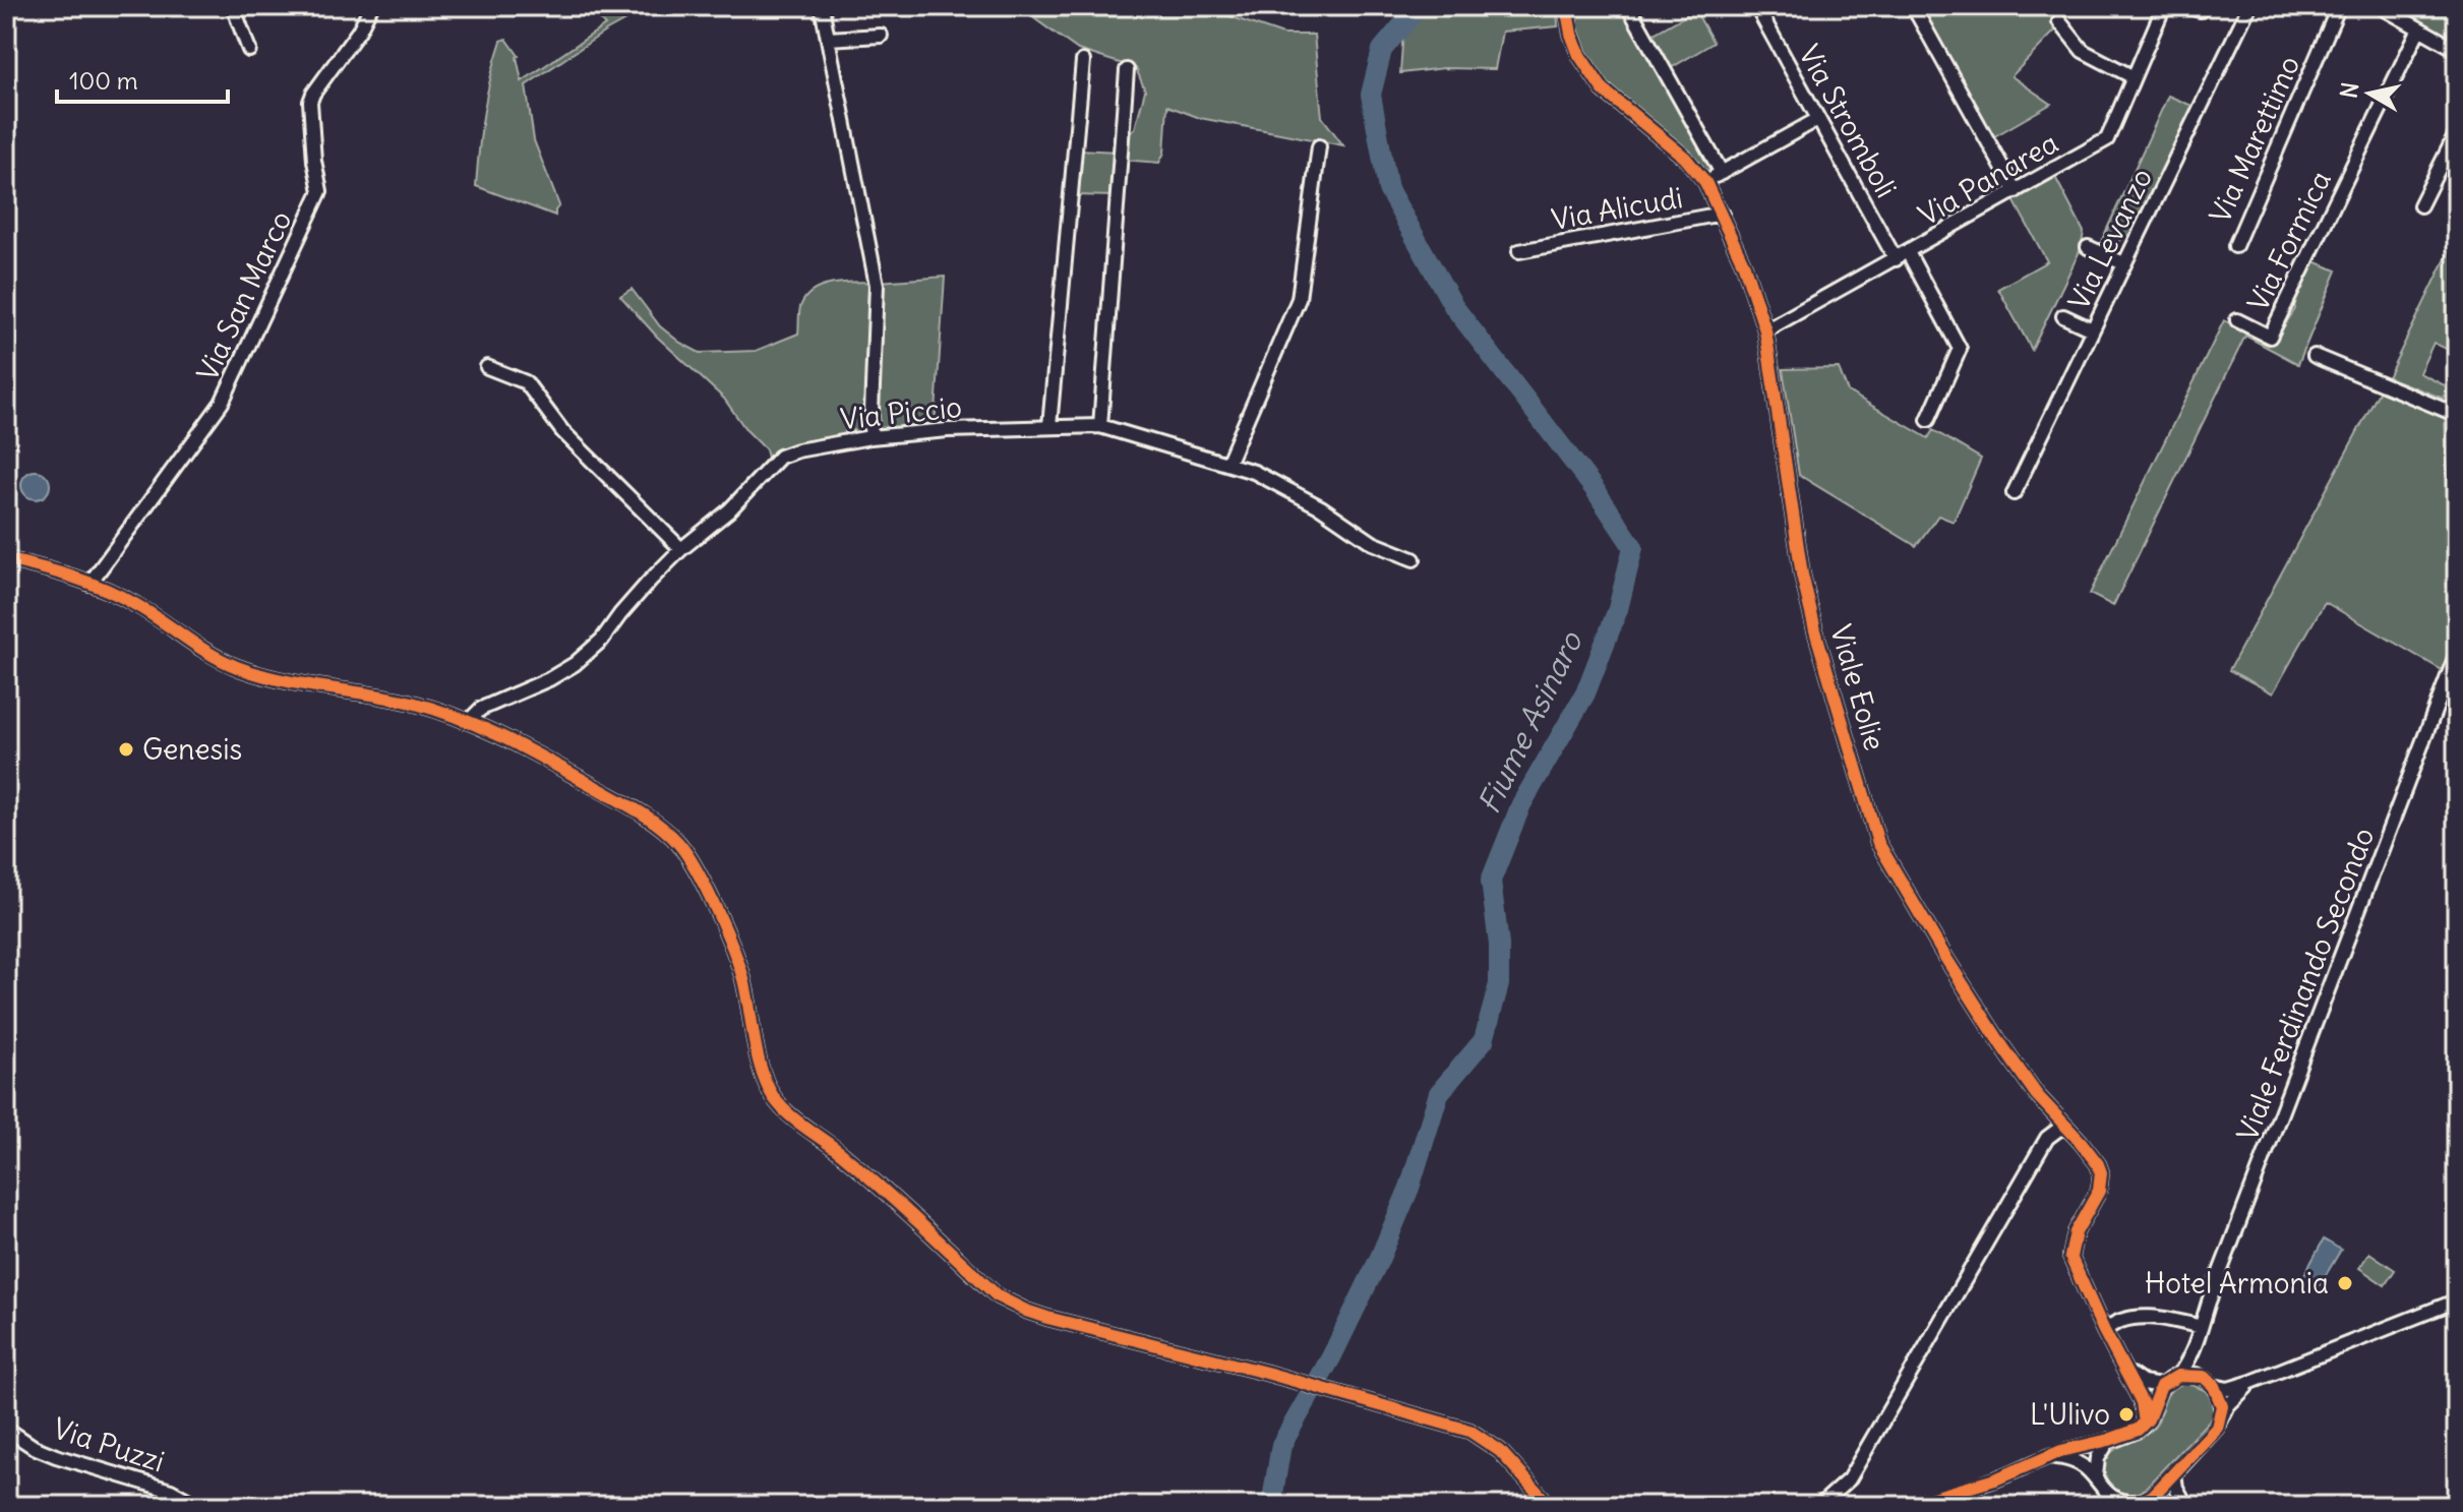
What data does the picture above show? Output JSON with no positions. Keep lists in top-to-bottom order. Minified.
{"streets":{"street":["Via Stromboli","Via Marettimo","Via Panarea","Via Alicudi","Via Levanzo","Via Formica","Via San Marco","Via Piccio","Viale Eolie","Viale Ferdinando Secondo","Via Puzzi"]},"crossings":[["Via Stromboli","Via Panarea"],["Via Panarea","Viale Eolie"],["Via Alicudi","Viale Eolie"]],"water":["Fiume Asinaro"],"places":["Genesis","Hotel Armonia","L'Ulivo"],"scale_bar":"100 m","north":"left"}
